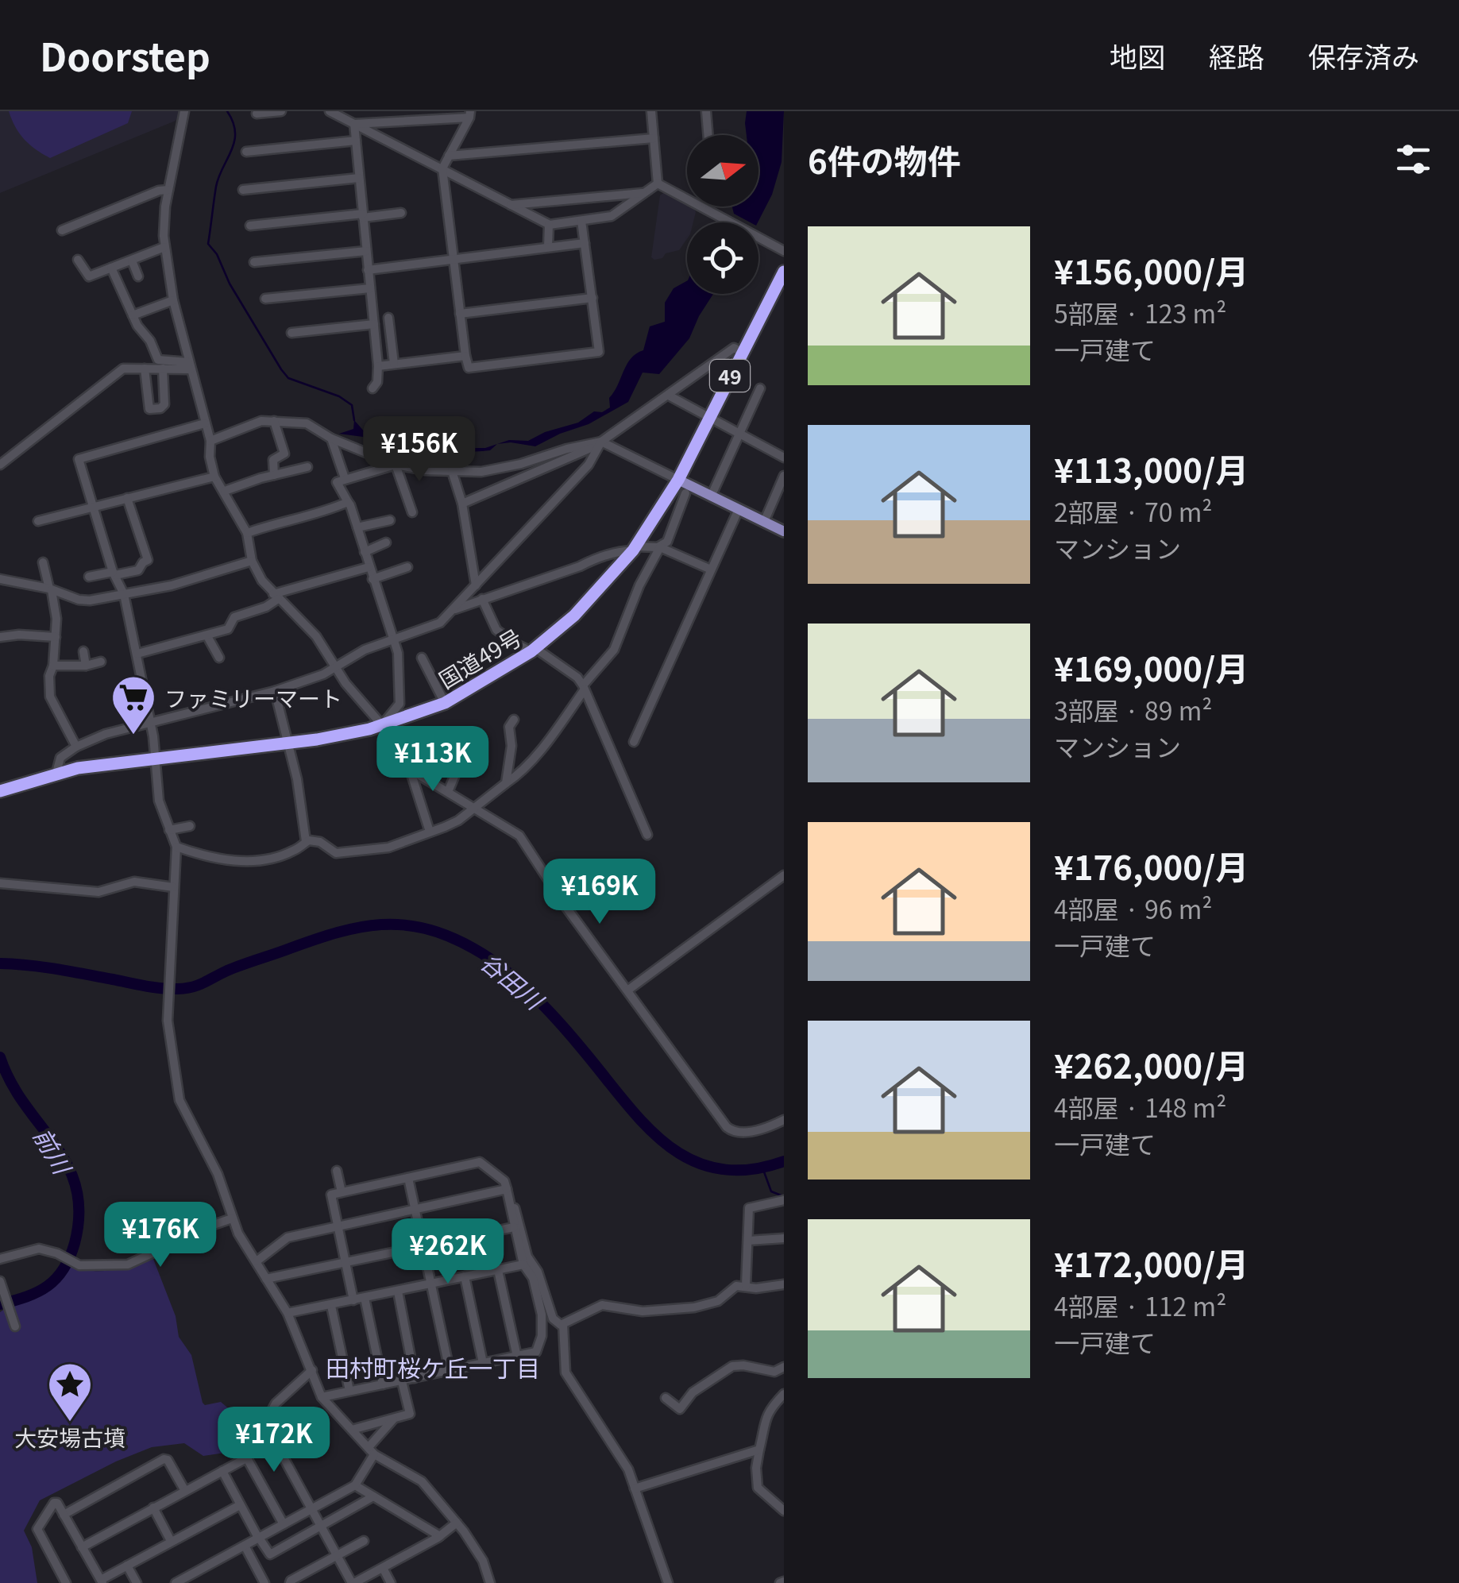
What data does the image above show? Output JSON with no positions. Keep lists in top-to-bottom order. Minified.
{"streets":{"highway":["49","国道49号"]},"districts":["田村町桜ケ丘一丁目"],"water":["谷田川","前川"],"places":{"supermarket":["ファミリーマート"],"place":["大安場古墳"]},"north":"right","page":{"header":"Doorstep","nav":["地図","経路","保存済み"],"heading":"6件の物件","list":[{"name":"¥156,000/月","note":"5部屋 · 123 m² · 一戸建て"},{"name":"¥113,000/月","note":"2部屋 · 70 m² · マンション"},{"name":"¥169,000/月","note":"3部屋 · 89 m² · マンション"},{"name":"¥176,000/月","note":"4部屋 · 96 m² · 一戸建て"},{"name":"¥262,000/月","note":"4部屋 · 148 m² · 一戸建て"},{"name":"¥172,000/月","note":"4部屋 · 112 m² · 一戸建て"}],"price":["¥156K","¥113K","¥169K","¥176K","¥262K","¥172K"]}}
